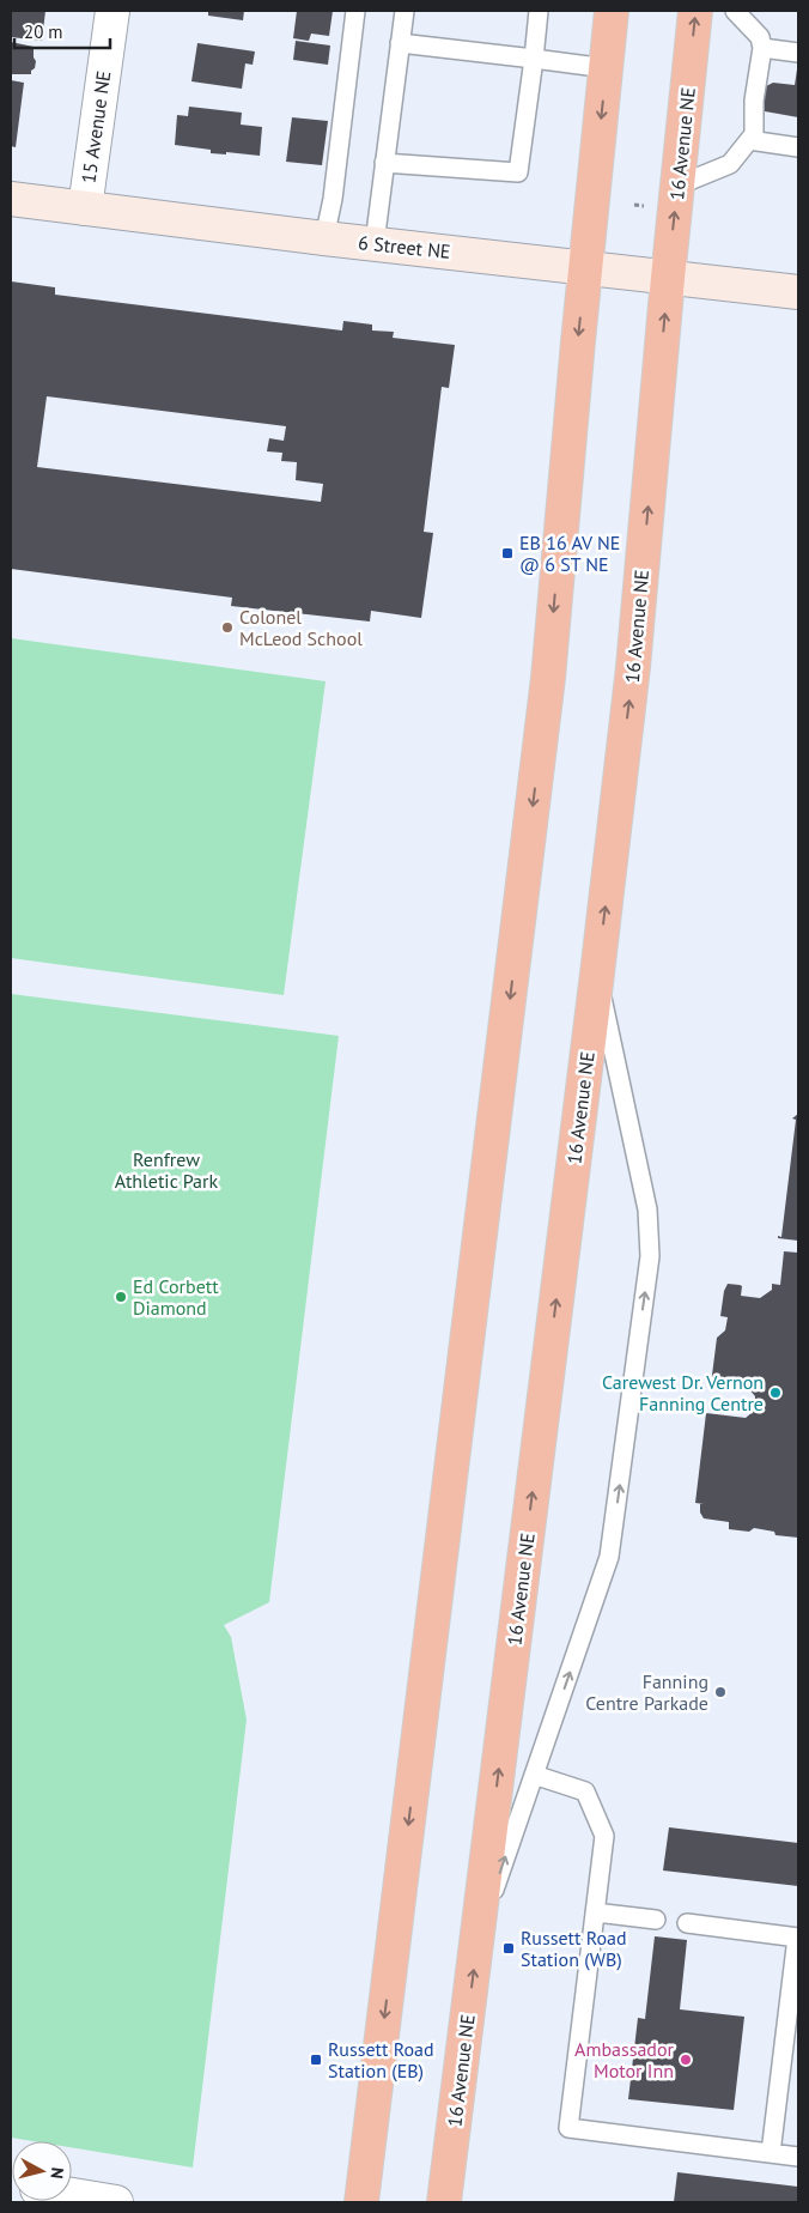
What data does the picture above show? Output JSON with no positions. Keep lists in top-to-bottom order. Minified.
{"streets":{"highway":["16 Avenue NE"],"street":["15 Avenue NE","6 Street NE"]},"crossings":[["15 Avenue NE","6 Street NE"],["16 Avenue NE","6 Street NE"]],"parks":["Renfrew Athletic Park"],"places":{"transit":["EB 16 AV NE @ 6 ST NE","Russett Road Station (WB)","Russett Road Station (EB)"],"other":["Colonel McLeod School","Ed Corbett Diamond","Carewest Dr. Vernon Fanning Centre","Fanning Centre Parkade","Ambassador Motor Inn"]},"scale_bar":"20 m","north":"right"}
